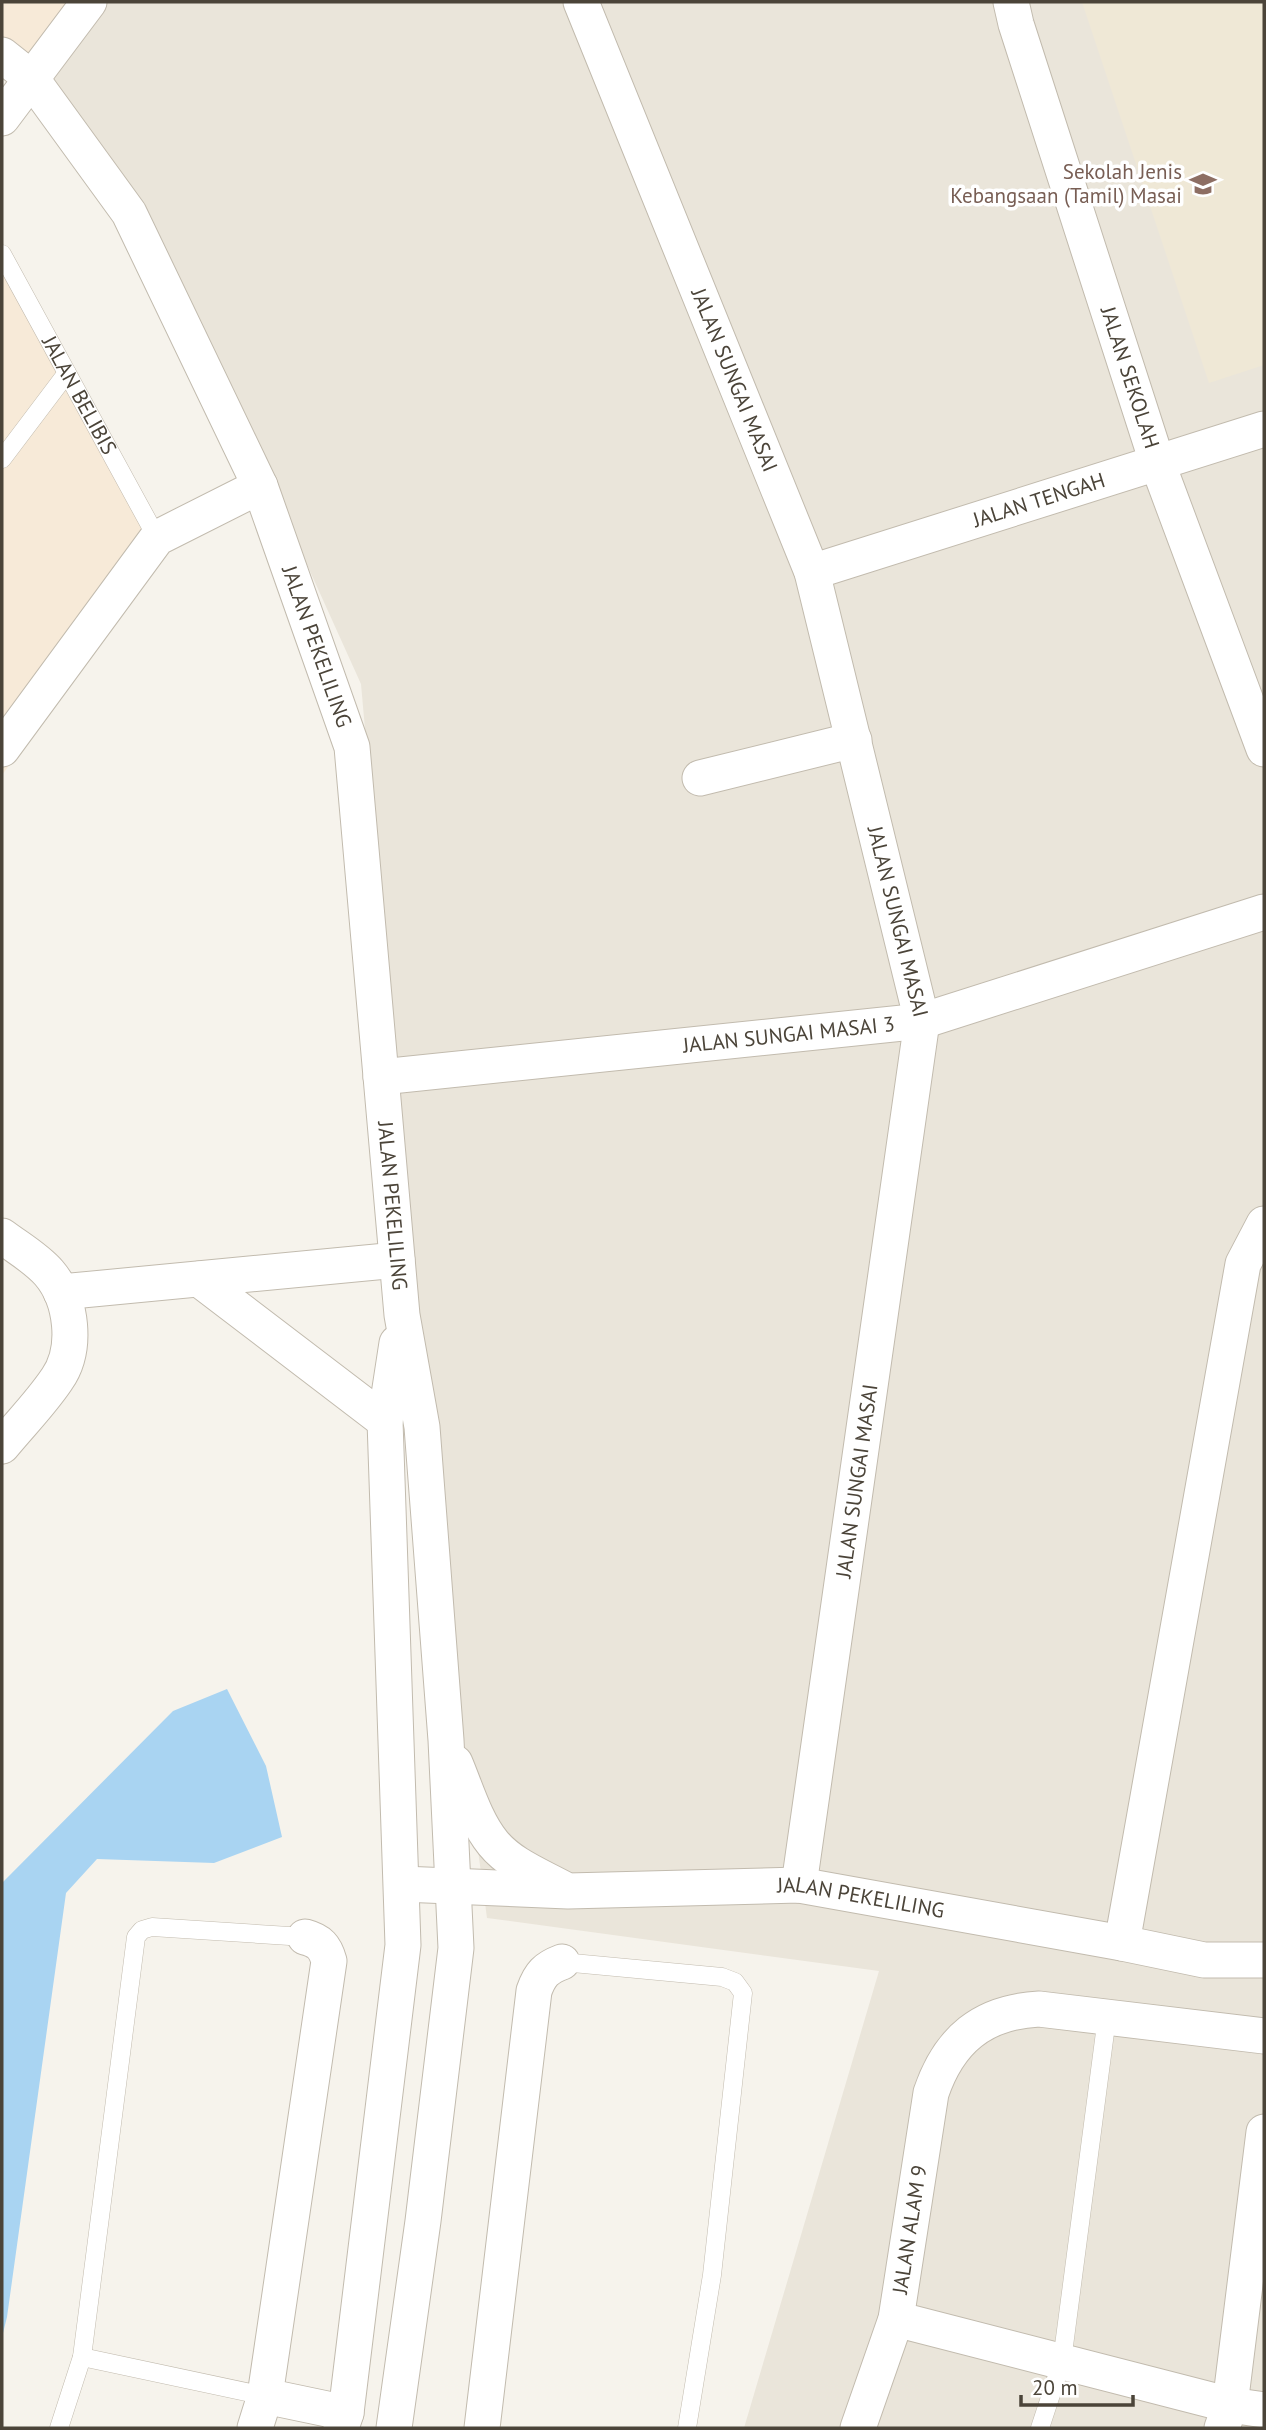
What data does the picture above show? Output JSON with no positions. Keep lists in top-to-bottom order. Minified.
{"streets":{"street":["JALAN SEKOLAH","JALAN SUNGAI MASAI","JALAN TENGAH","JALAN PEKELILING","JALAN SUNGAI MASAI 3","JALAN ALAM 9"],"lane":["JALAN BELIBIS"]},"crossings":[["JALAN SEKOLAH","JALAN TENGAH"],["JALAN SUNGAI MASAI","JALAN TENGAH"],["JALAN SUNGAI MASAI","JALAN PEKELILING"],["JALAN SUNGAI MASAI","JALAN SUNGAI MASAI 3"],["JALAN PEKELILING","JALAN SUNGAI MASAI 3"]],"places":{"school or university":["Sekolah Jenis Kebangsaan (Tamil) Masai"]},"scale_bar":"20 m"}
